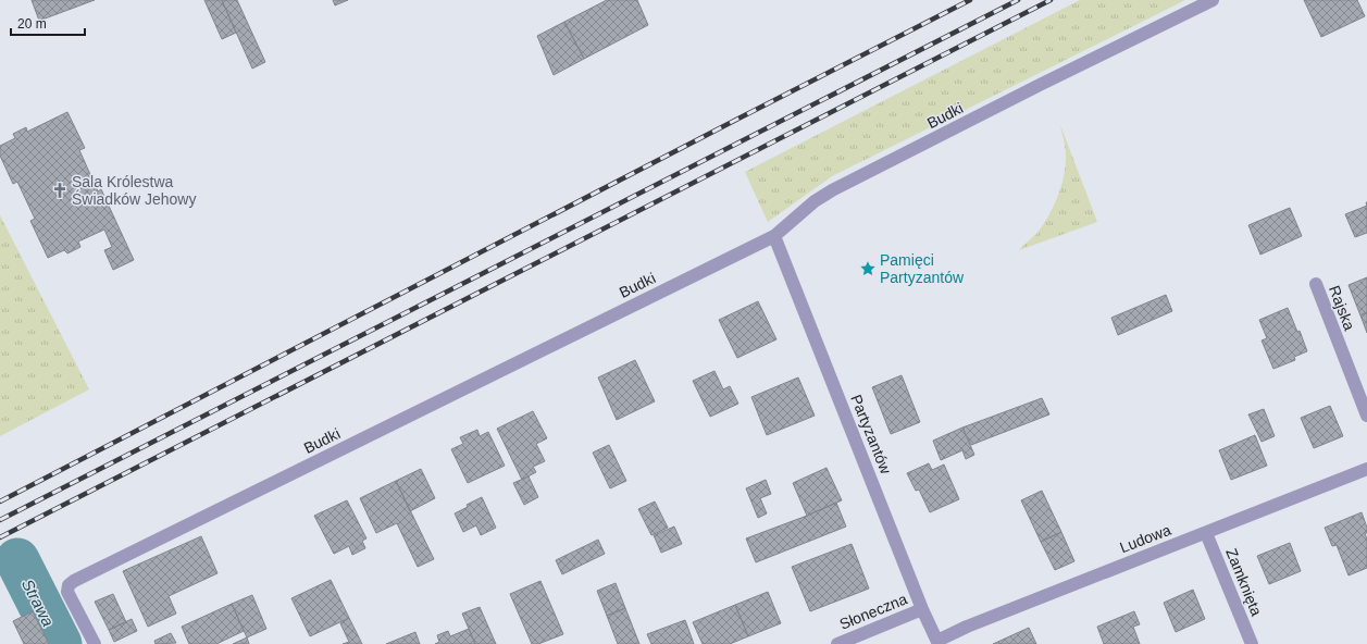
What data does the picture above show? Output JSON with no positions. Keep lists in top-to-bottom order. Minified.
{"streets":{"street":["Budki","Rajska","Partyzantów","Ludowa","Zamknięta","Słoneczna"]},"crossings":[["Budki","Partyzantów"],["Partyzantów","Ludowa"],["Partyzantów","Słoneczna"],["Ludowa","Zamknięta"]],"water":["Strawa"],"places":{"church":["Sala Królestwa Świadków Jehowy"],"place":["Pamięci Partyzantów"]},"scale_bar":"20 m"}
